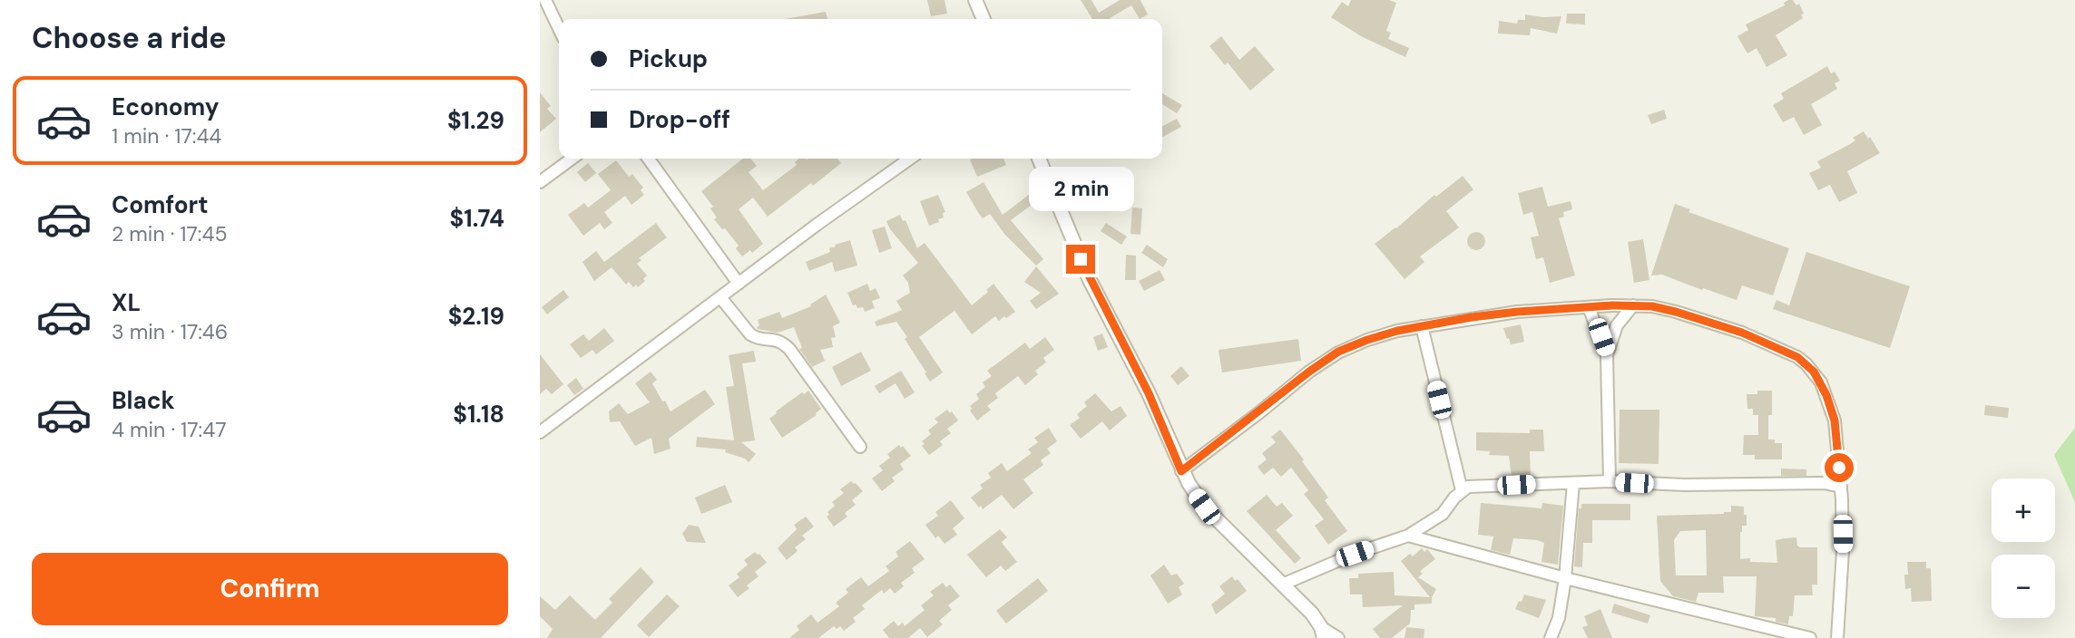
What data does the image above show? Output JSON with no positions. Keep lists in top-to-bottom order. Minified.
{"page":{"heading":"Choose a ride","banner":["Pickup","Drop-off"],"list":[{"name":"Economy","note":"1 min · 17:44","value":"$1.29"},{"name":"Comfort","note":"2 min · 17:45","value":"$1.74"},{"name":"XL","note":"3 min · 17:46","value":"$2.19"},{"name":"Black","note":"4 min · 17:47","value":"$1.18"}],"bubble":"2 min","map_buttons":["+","−"],"buttons":"Confirm"}}
